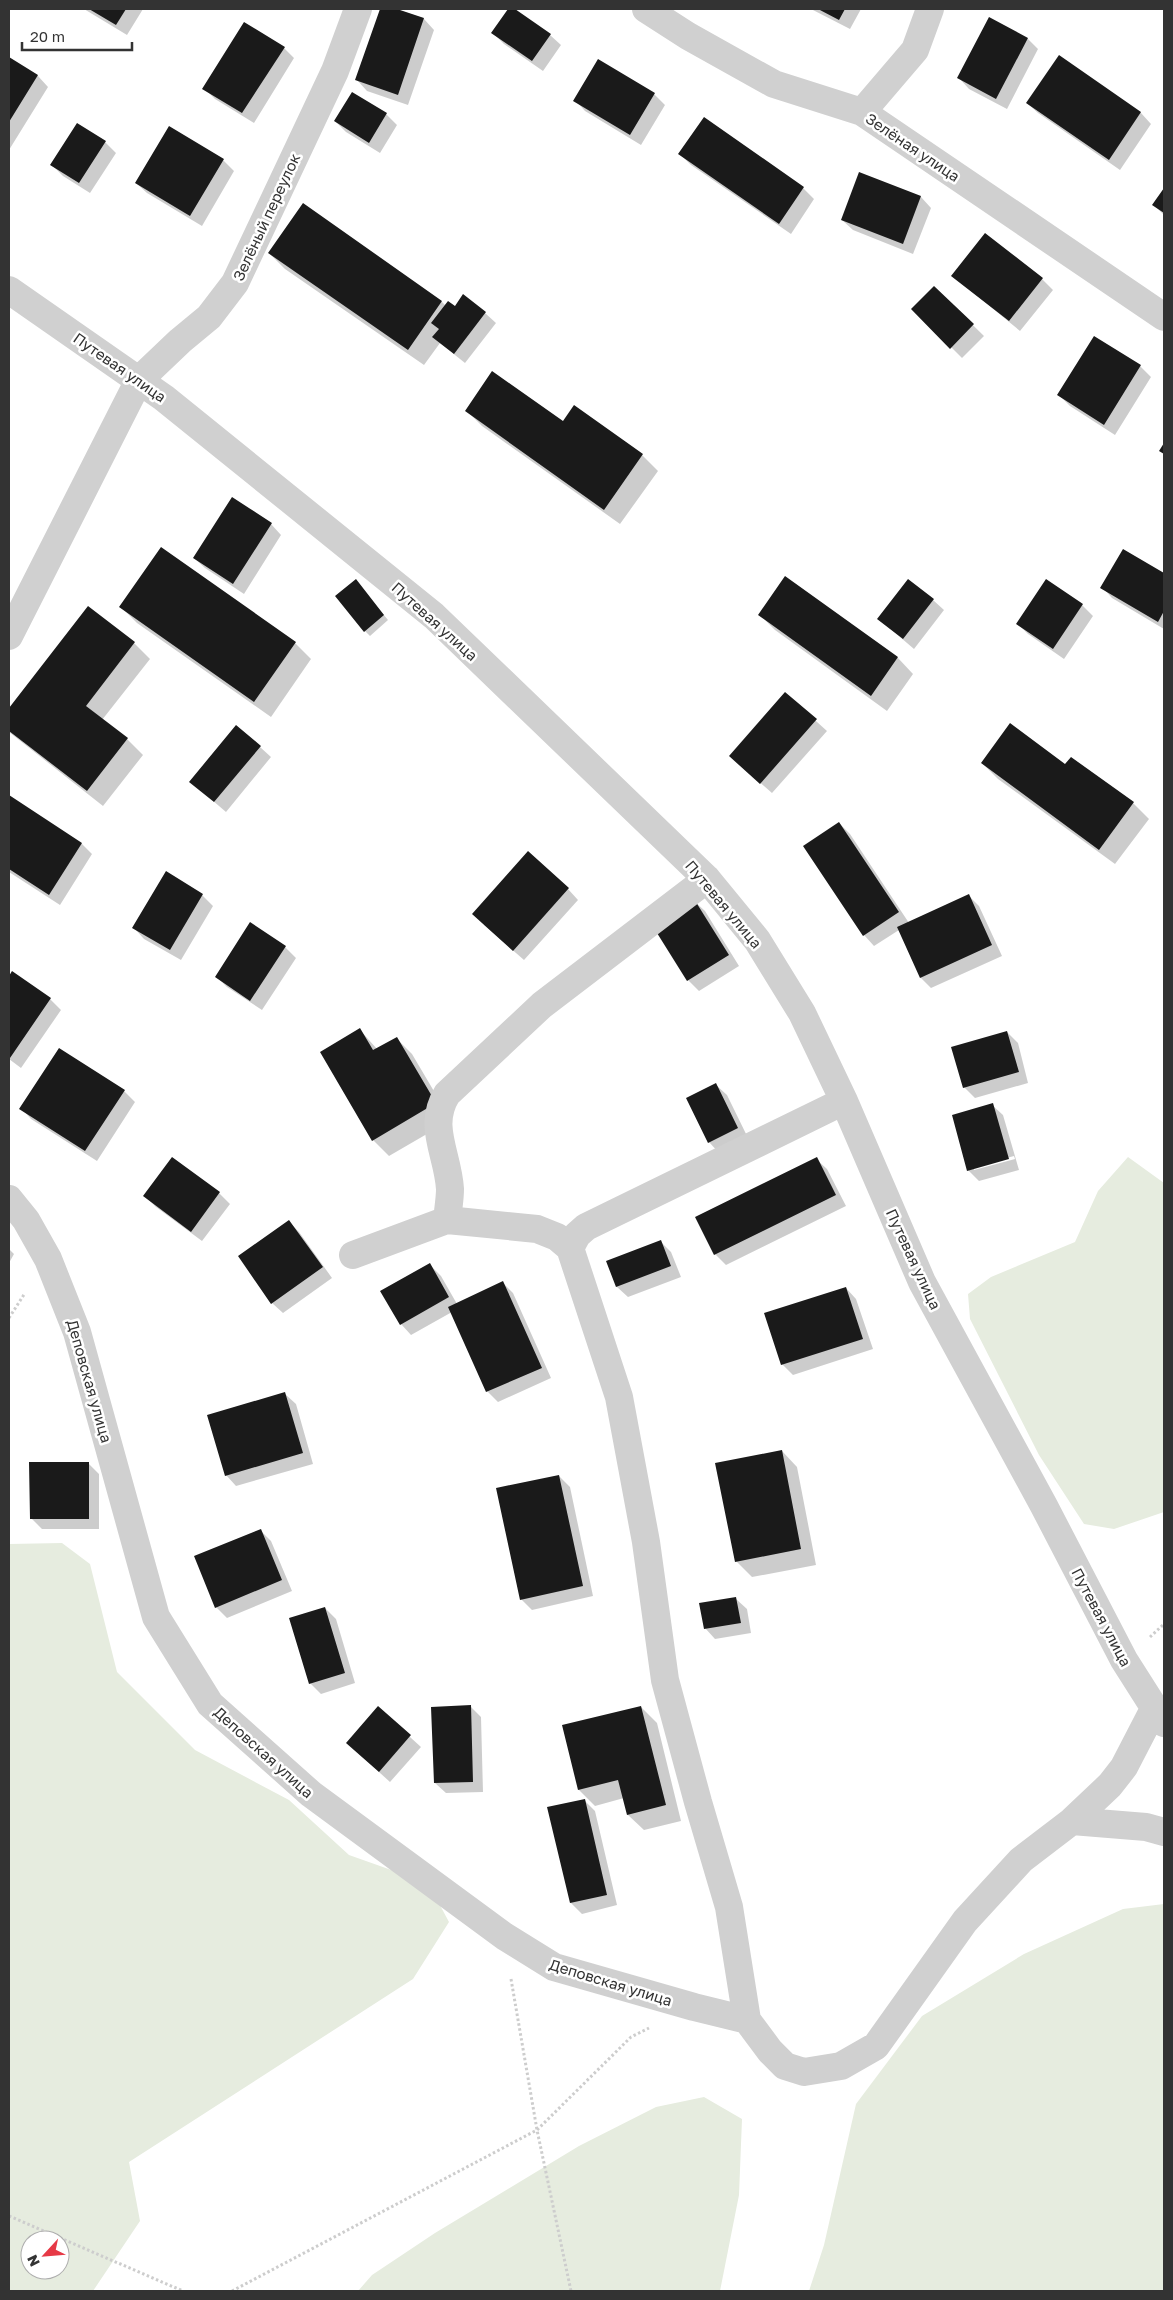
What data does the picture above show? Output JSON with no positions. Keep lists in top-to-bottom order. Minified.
{"streets":{"street":["Зелёная улица","Зелёный переулок","Путевая улица","Деповская улица"]},"crossings":[["Зелёный переулок","Путевая улица"]],"scale_bar":"20 m","north":"bottom left"}
